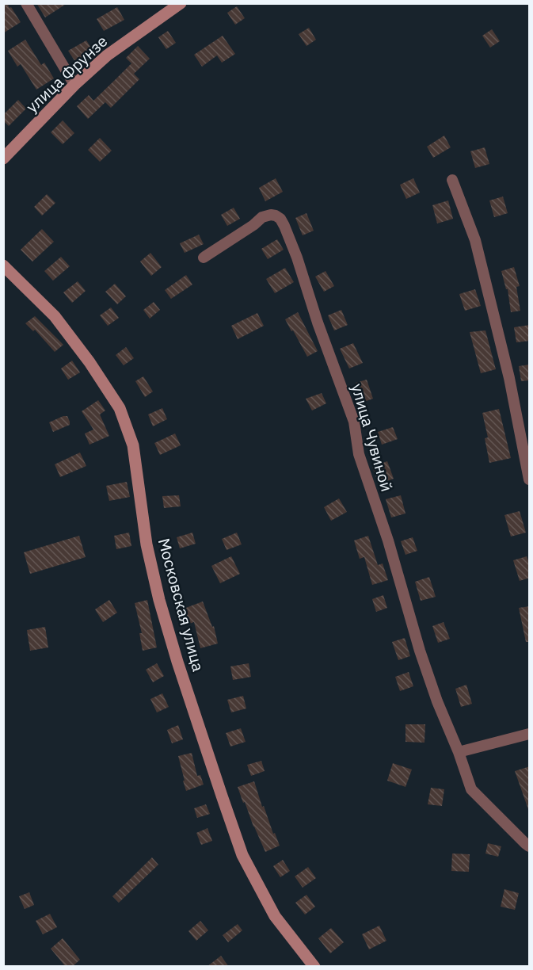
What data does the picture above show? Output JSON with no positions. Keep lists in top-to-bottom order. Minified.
{"streets":{"street":["улица Фрунзе","улица Чувиной","Московская улица"]}}
